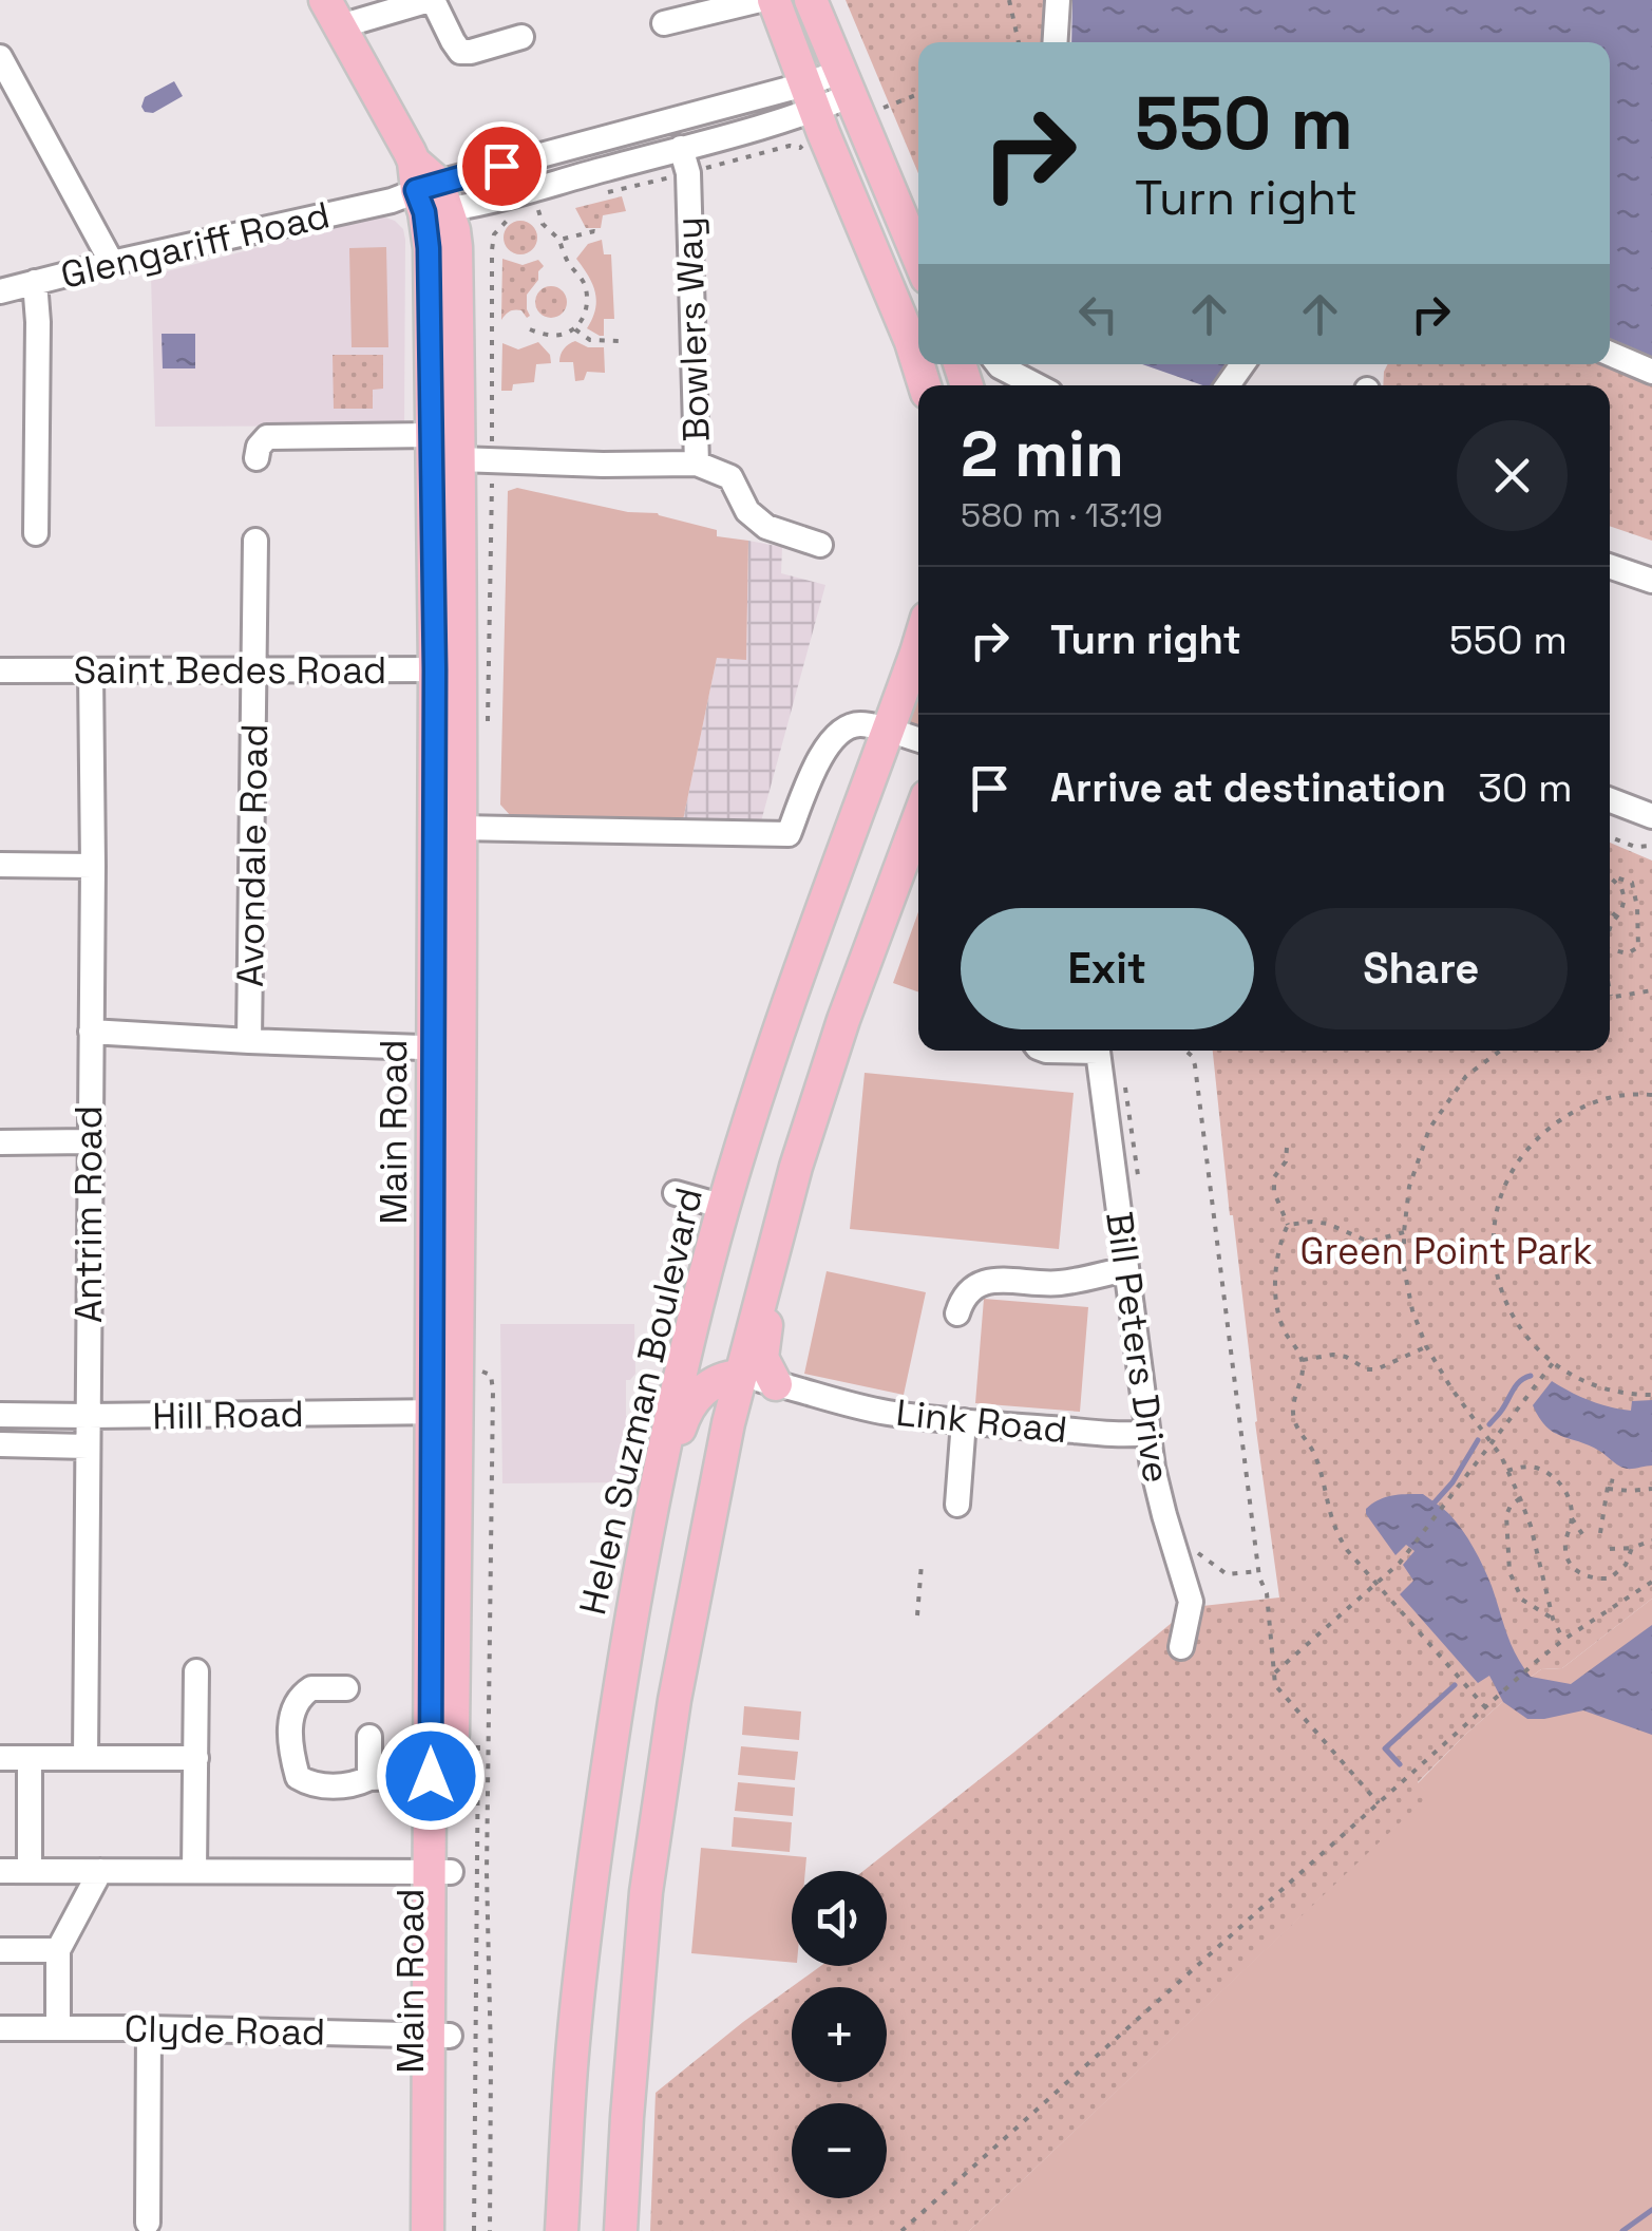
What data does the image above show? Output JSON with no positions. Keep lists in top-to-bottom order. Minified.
{"streets":{"main road":["Main Road","Helen Suzman Boulevard"],"street":["Glengariff Road","Bowlers Way","Saint Bedes Road","Avondale Road","Antrim Road","Bill Peters Drive","Hill Road","Link Road","Clyde Road"]},"crossings":[["Glengariff Road","Main Road"],["Bowlers Way","Main Road"],["Saint Bedes Road","Avondale Road"],["Saint Bedes Road","Main Road"],["Saint Bedes Road","Antrim Road"],["Main Road","Hill Road"],["Main Road","Clyde Road"],["Antrim Road","Hill Road"],["Bill Peters Drive","Link Road"]],"parks":["Green Point Park"],"page":{"turn":["550 m","Turn right"],"heading":["2 min","580 m · 13:19"],"list":[{"name":"Turn right","value":"550 m"},{"name":"Arrive at destination","value":"30 m"}],"buttons":["Exit","Share"],"map_buttons":["+","−"]}}
